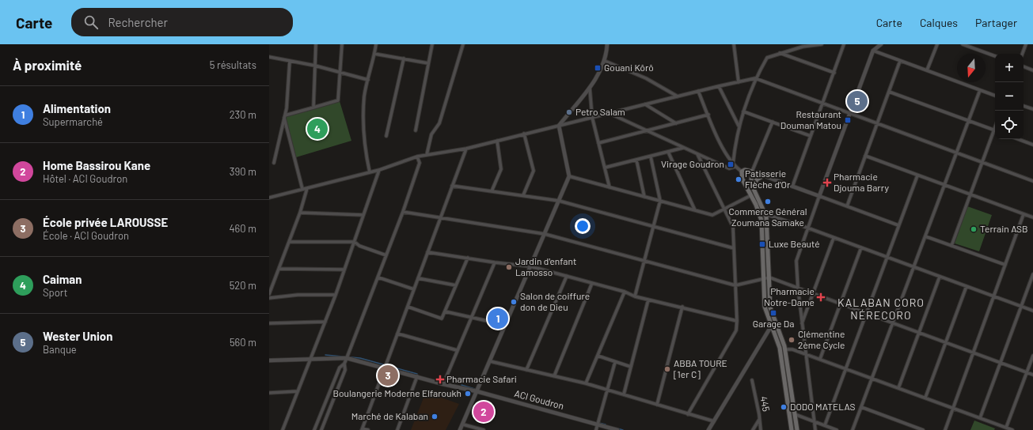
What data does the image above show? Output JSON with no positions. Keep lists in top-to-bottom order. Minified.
{"streets":{"street":["ACI Goudron","445"]},"districts":["KALABAN CORO NÉRECORO"],"places":{"transit":["Gouani Kôrô","Restaurant Douman Matou","Virage Goudron","Luxe Beauté","Garage Da"],"other":["Petro Salam","Patisserie Flèche d'Or","Commerce Général Zoumana Samake","Terrain ASB","Jardin d'enfant Lamosso","Salon de coiffure don de Dieu","Clémentine 2ème Cycle","ABBA TOURE [1er C]","Boulangerie Moderne Elfaroukh","DODO MATELAS","Marché de Kalaban"],"health":["Pharmacie Djouma Barry","Pharmacie Notre-Dame","Pharmacie Safari"]},"north":"bottom","page":{"header":"Carte","search":"Rechercher","nav":["Carte","Calques","Partager"],"heading":["À proximité","5 résultats"],"map_buttons":["+","−"],"list":[{"mark":"1","name":"Alimentation","note":"Supermarché","value":"230 m"},{"mark":"2","name":"Home Bassirou Kane","note":"Hôtel · ACI Goudron","value":"390 m"},{"mark":"3","name":"École privée LAROUSSE","note":"École · ACI Goudron","value":"460 m"},{"mark":"4","name":"Caiman","note":"Sport","value":"520 m"},{"mark":"5","name":"Wester Union","note":"Banque","value":"560 m"}],"pins":["5","4","1","3","2"]}}
